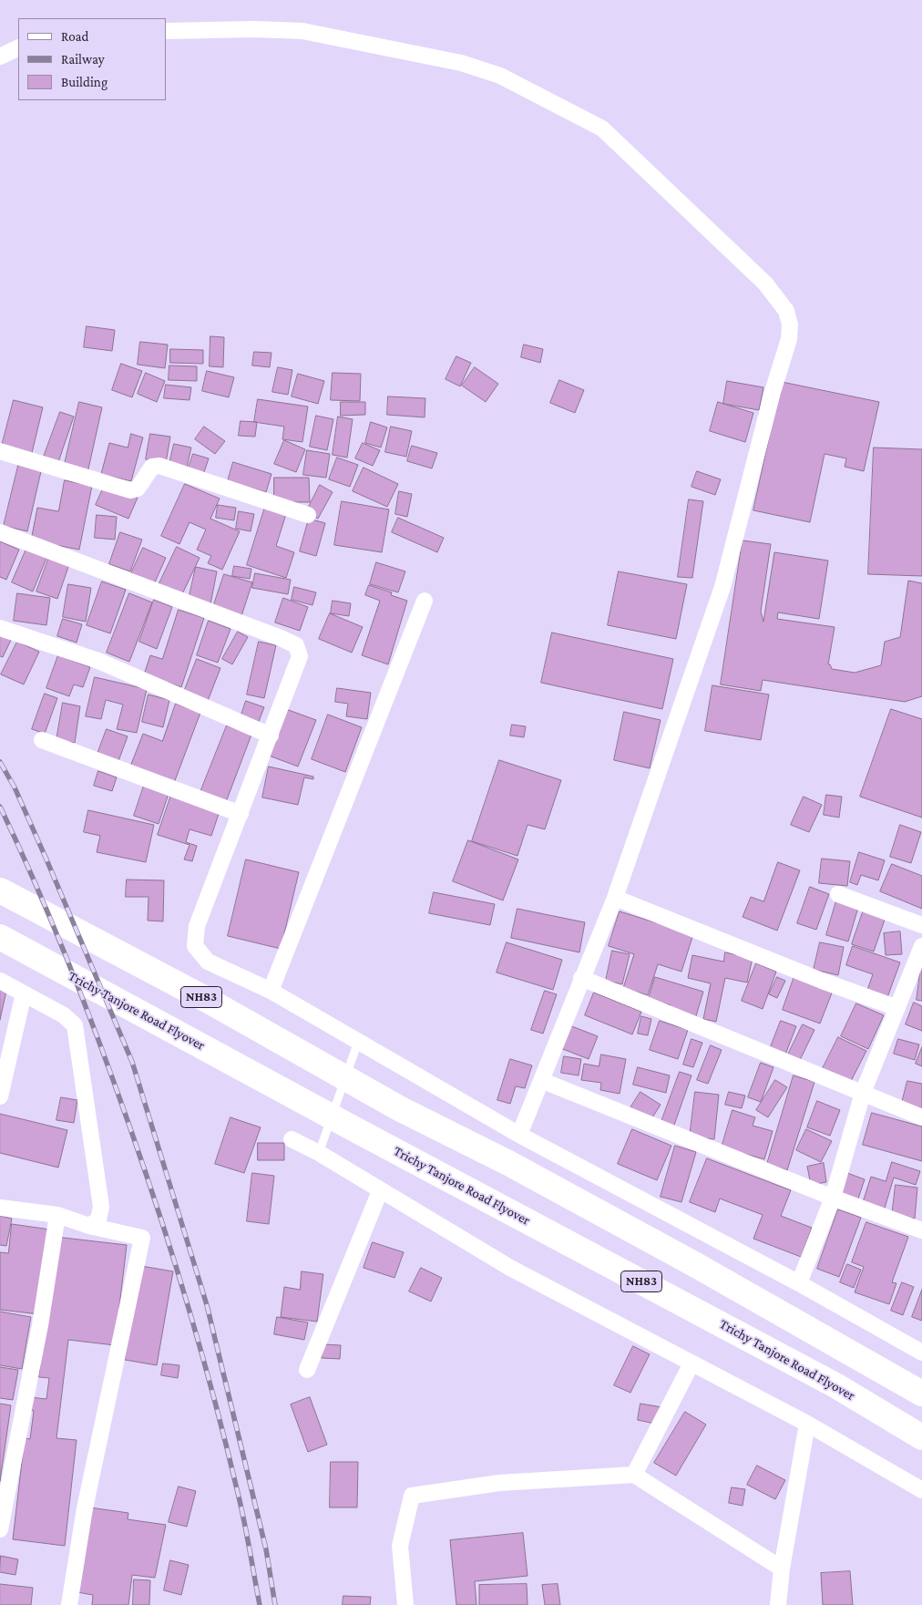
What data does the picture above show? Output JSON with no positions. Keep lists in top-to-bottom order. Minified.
{"streets":{"highway":["NH83","Trichy Tanjore Road Flyover"]},"legend":["Road","Railway","Building"]}
